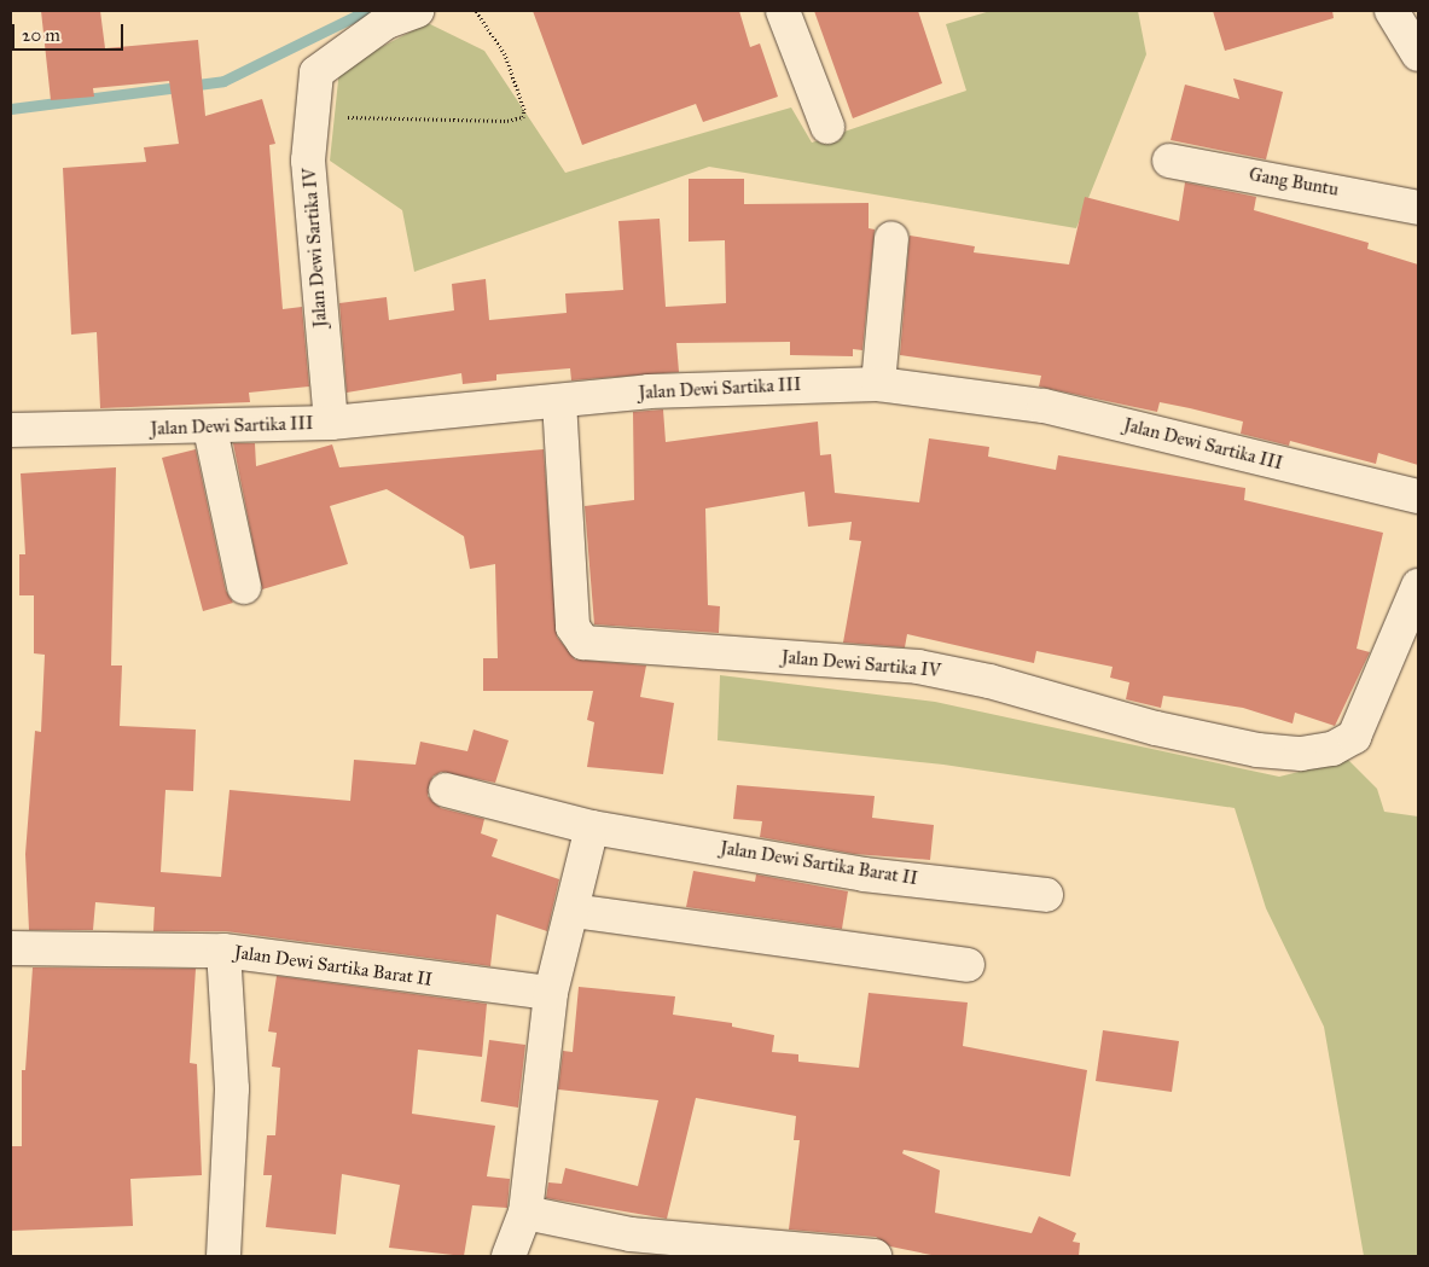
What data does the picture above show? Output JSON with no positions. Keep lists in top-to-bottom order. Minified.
{"streets":{"street":["Gang Buntu","Jalan Dewi Sartika IV","Jalan Dewi Sartika III","Jalan Dewi Sartika Barat II"]},"crossings":[["Jalan Dewi Sartika IV","Jalan Dewi Sartika III"]],"scale_bar":"20 m"}
